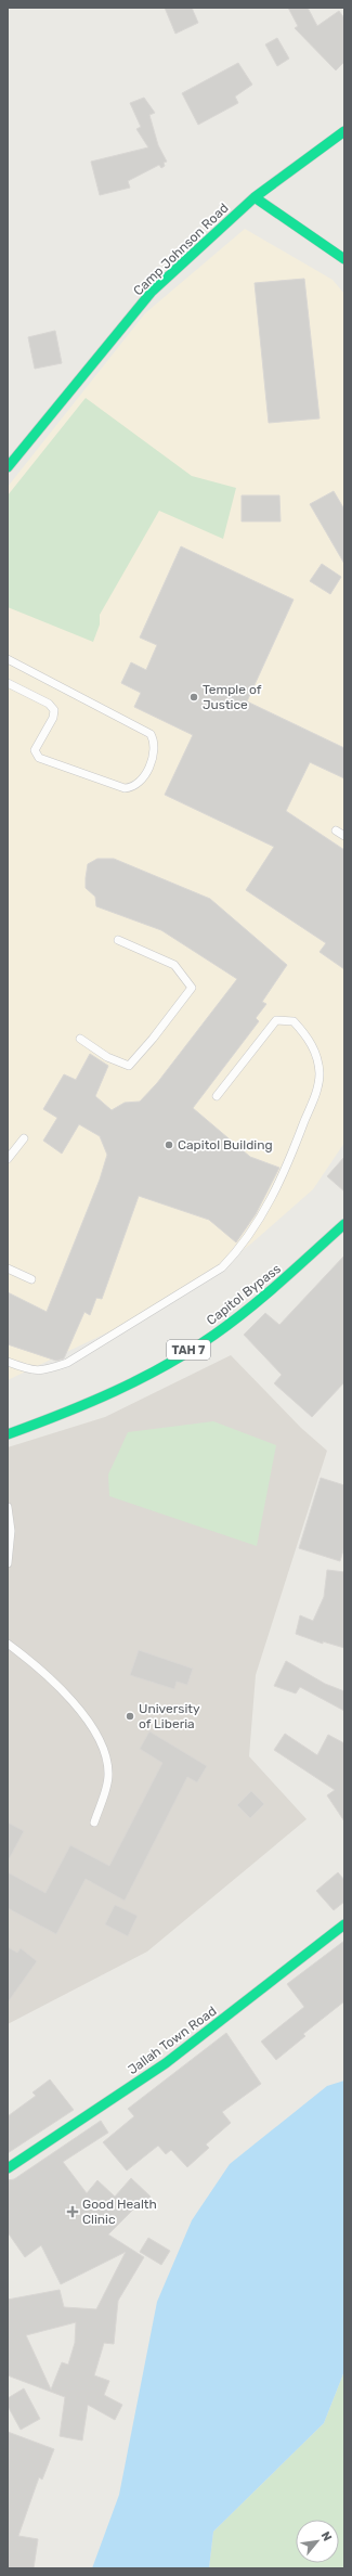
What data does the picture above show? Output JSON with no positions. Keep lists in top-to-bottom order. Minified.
{"streets":{"main road":["Camp Johnson Road","Capitol Bypass","TAH 7","Jallah Town Road"]},"places":{"other":["Temple of Justice","Capitol Building","University of Liberia"],"health":["Good Health Clinic"]},"north":"top right"}
